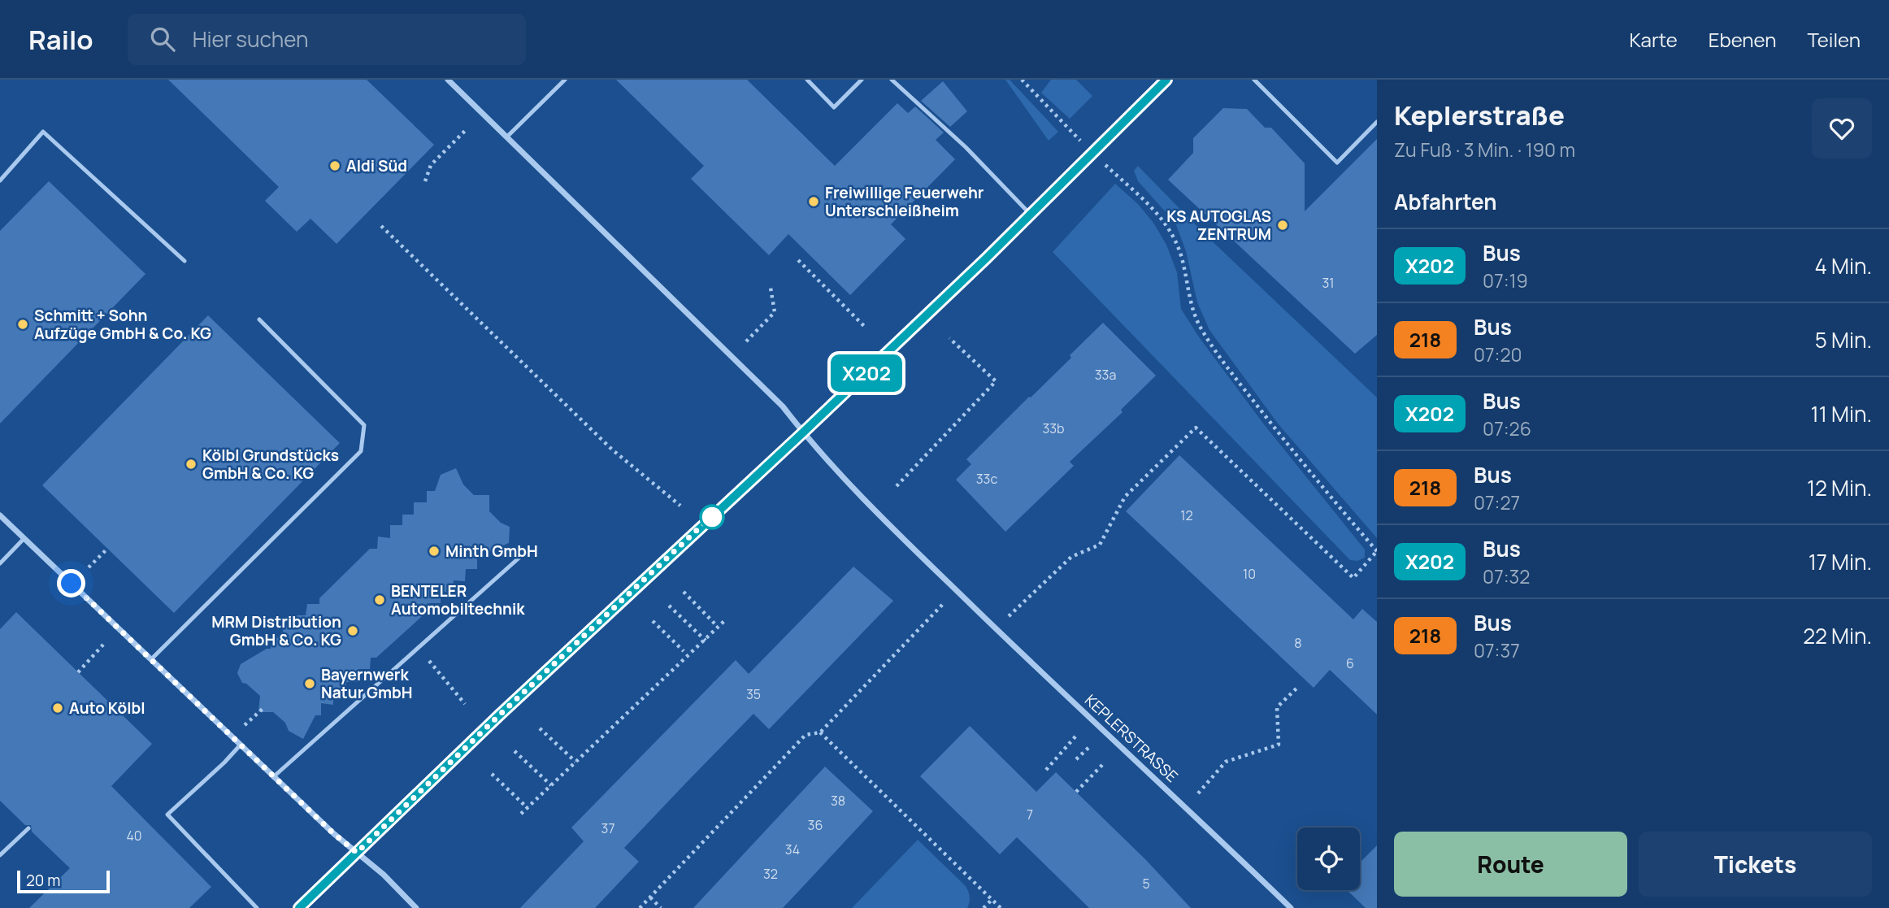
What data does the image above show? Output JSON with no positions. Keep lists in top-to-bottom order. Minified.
{"streets":{"street":["KEPLERSTRASSE"]},"places":["Aldi Süd","Freiwillige Feuerwehr Unterschleißheim","KS AUTOGLAS ZENTRUM","Schmitt + Sohn Aufzüge GmbH & Co. KG","Kölbl Grundstücks GmbH & Co. KG","Minth GmbH","BENTELER Automobiltechnik","MRM Distribution GmbH & Co. KG","Bayernwerk Natur GmbH","Auto Kölbl"],"lines":["bus line X202"],"house_numbers":["31","33a","33b","33c","12","10","8","6","35","38","7","36","37","40","34","32","5"],"scale_bar":"20 m","page":{"header":"Railo","search":"Hier suchen","nav":["Karte","Ebenen","Teilen"],"on_map":"X202","heading":[["Keplerstraße","Zu Fuß · 3 Min. · 190 m"],"Abfahrten"],"list":[{"mark":"X202","name":"Bus","note":"07:19","value":"4 Min."},{"mark":"218","name":"Bus","note":"07:20","value":"5 Min."},{"mark":"X202","name":"Bus","note":"07:26","value":"11 Min."},{"mark":"218","name":"Bus","note":"07:27","value":"12 Min."},{"mark":"X202","name":"Bus","note":"07:32","value":"17 Min."},{"mark":"218","name":"Bus","note":"07:37","value":"22 Min."}],"buttons":["Route","Tickets"],"scale":"20 m"}}
